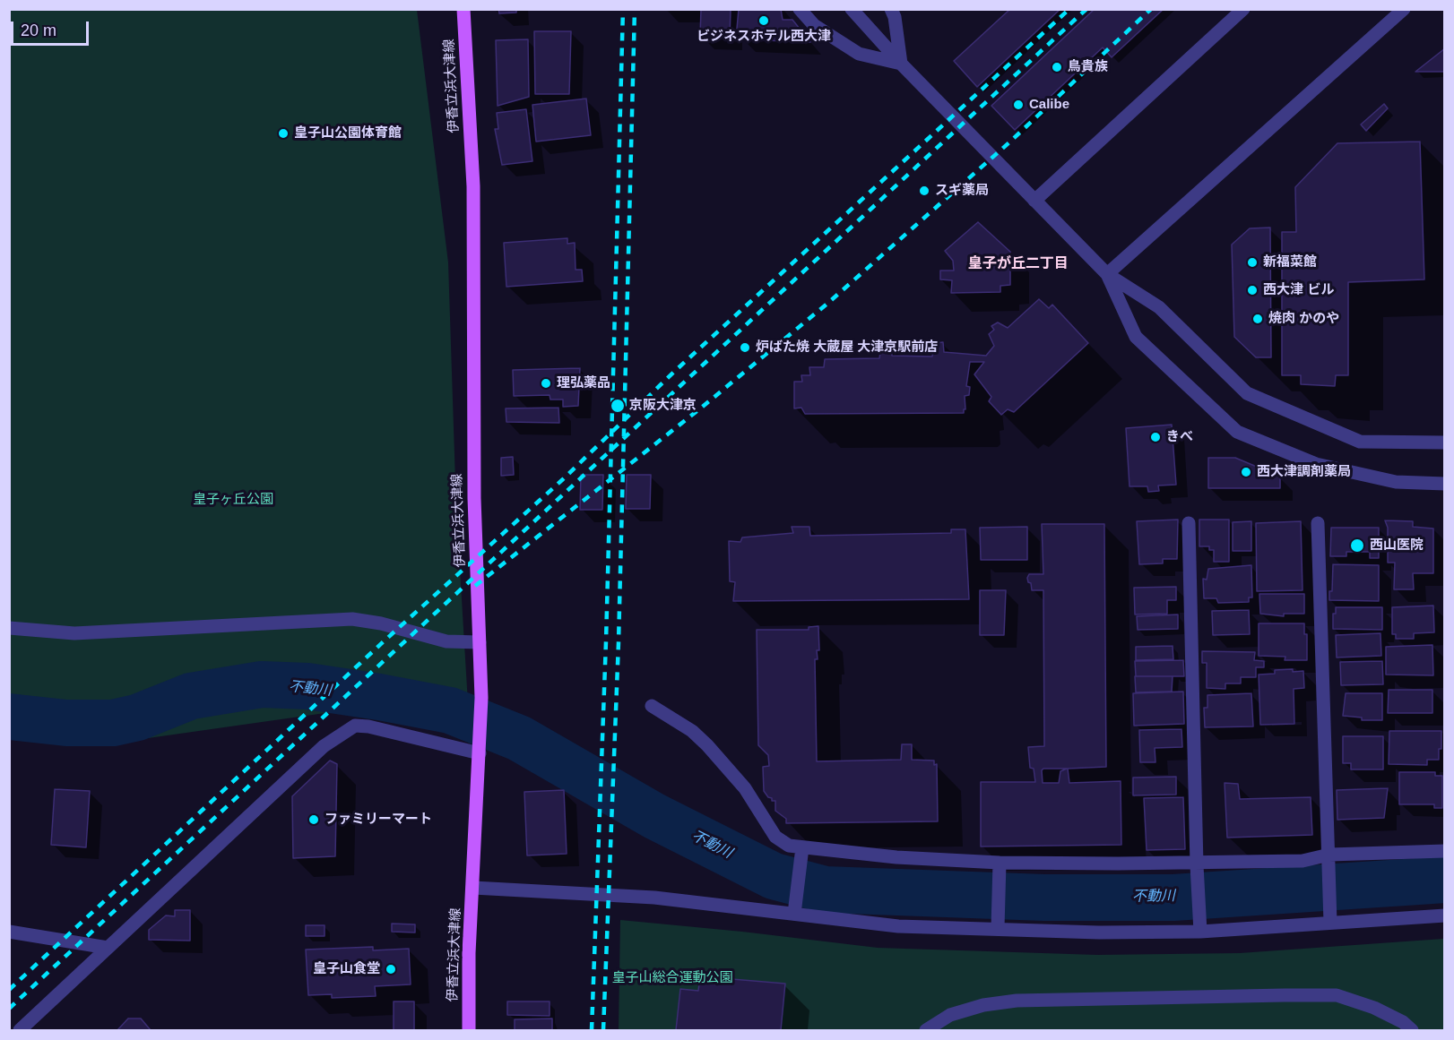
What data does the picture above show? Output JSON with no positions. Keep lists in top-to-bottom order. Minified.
{"streets":{"main road":["伊香立浜大津線"]},"districts":["皇子が丘二丁目"],"water":["不動川"],"parks":["皇子ヶ丘公園","皇子山総合運動公園"],"places":["ビジネスホテル西大津","鳥貴族","Calibe","皇子山公園体育館","スギ薬局","新福菜館","西大津 ビル","焼肉 かのや","炉ばた焼 大蔵屋 大津京駅前店","理弘薬品","京阪大津京","きべ","西大津調剤薬局","西山医院","ファミリーマート","皇子山食堂"],"scale_bar":"20 m"}
